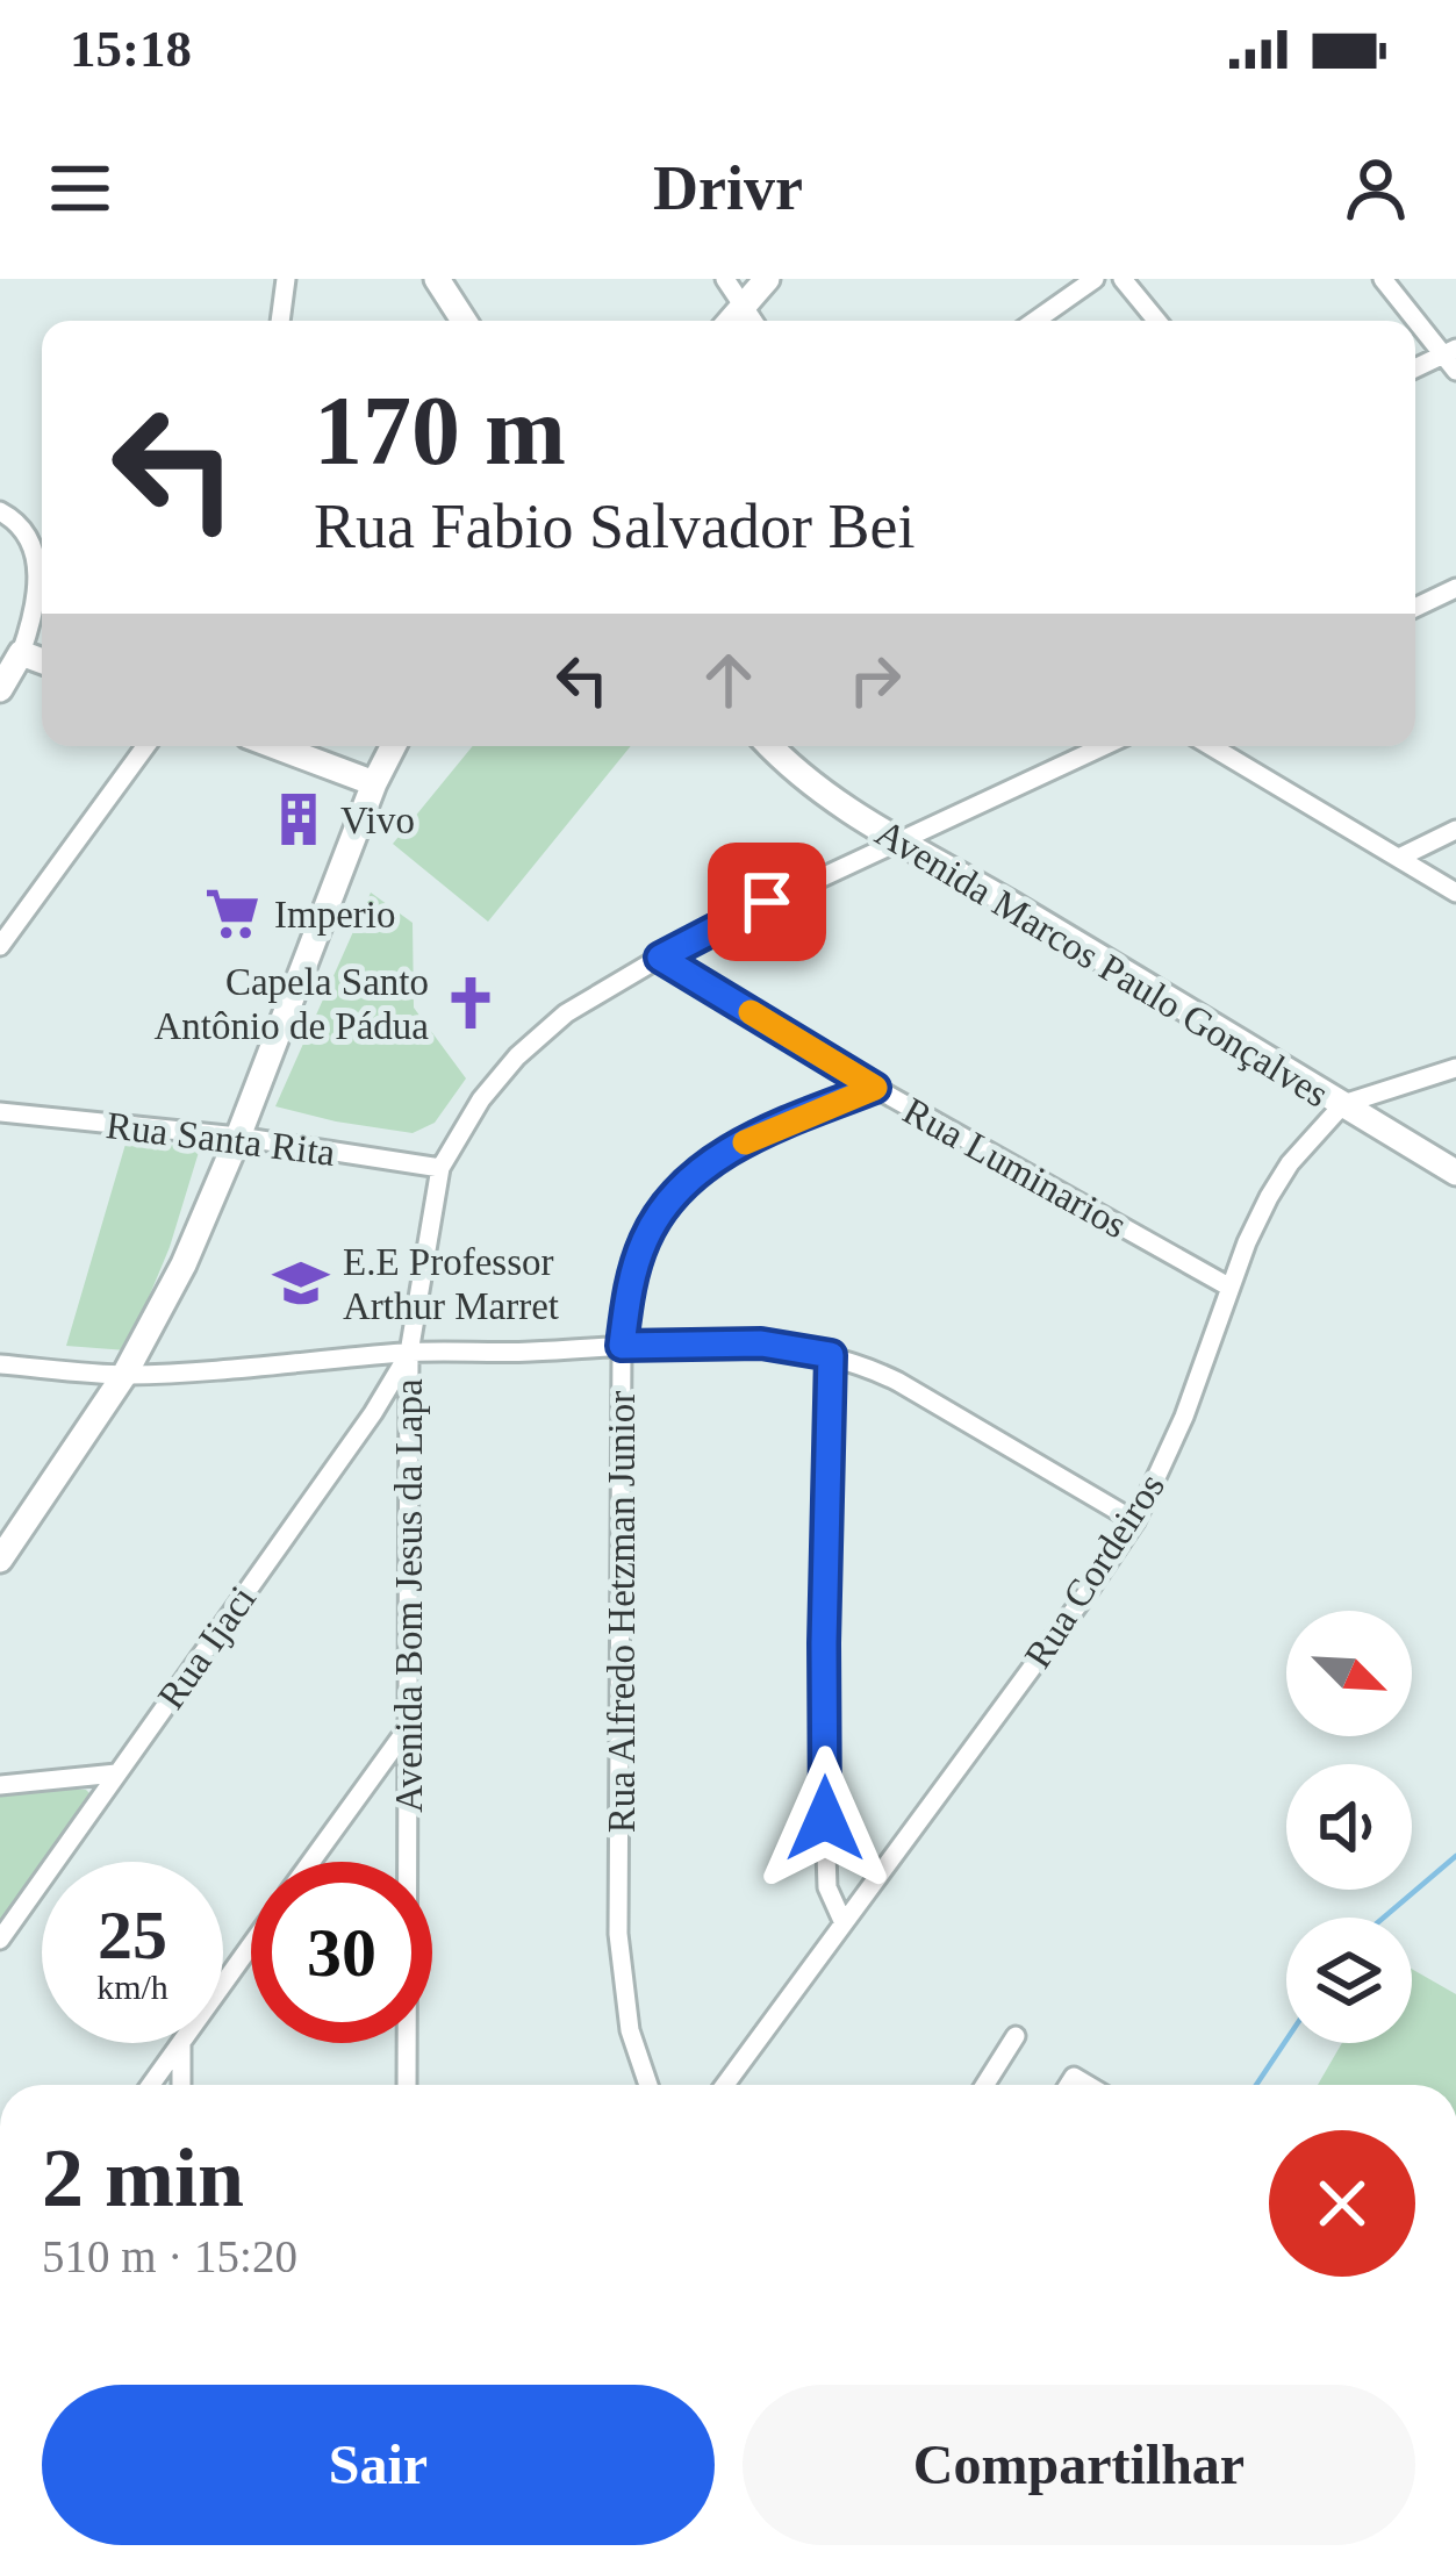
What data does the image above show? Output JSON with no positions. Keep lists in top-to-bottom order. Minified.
{"streets":{"street":["Avenida Marcos Paulo Gonçalves","Rua Santa Rita","Rua Luminarios","Rua Cordeiros","Avenida Bom Jesus da Lapa","Rua Alfredo Hetzman Junior","Rua Ijaci"]},"crossings":[["Avenida Marcos Paulo Gonçalves","Rua Cordeiros"],["Avenida Marcos Paulo Gonçalves","Avenida Bom Jesus da Lapa"],["Rua Santa Rita","Avenida Bom Jesus da Lapa"],["Rua Luminarios","Rua Cordeiros"],["Rua Luminarios","Avenida Bom Jesus da Lapa"],["Rua Luminarios","Rua Alfredo Hetzman Junior"],["Avenida Bom Jesus da Lapa","Rua Ijaci"]],"places":{"building":["Vivo"],"supermarket":["Imperio"],"church":["Capela Santo Antônio de Pádua"],"school or university":["E.E Professor Arthur Marret"]},"north":"bottom right","page":{"status":"15:18","header":"Drivr","turn":["170 m","Rua Fabio Salvador Bei"],"speed":"25 km/h","limit":"30","heading":["2 min","510 m · 15:20"],"buttons":["Sair","Compartilhar"]}}
